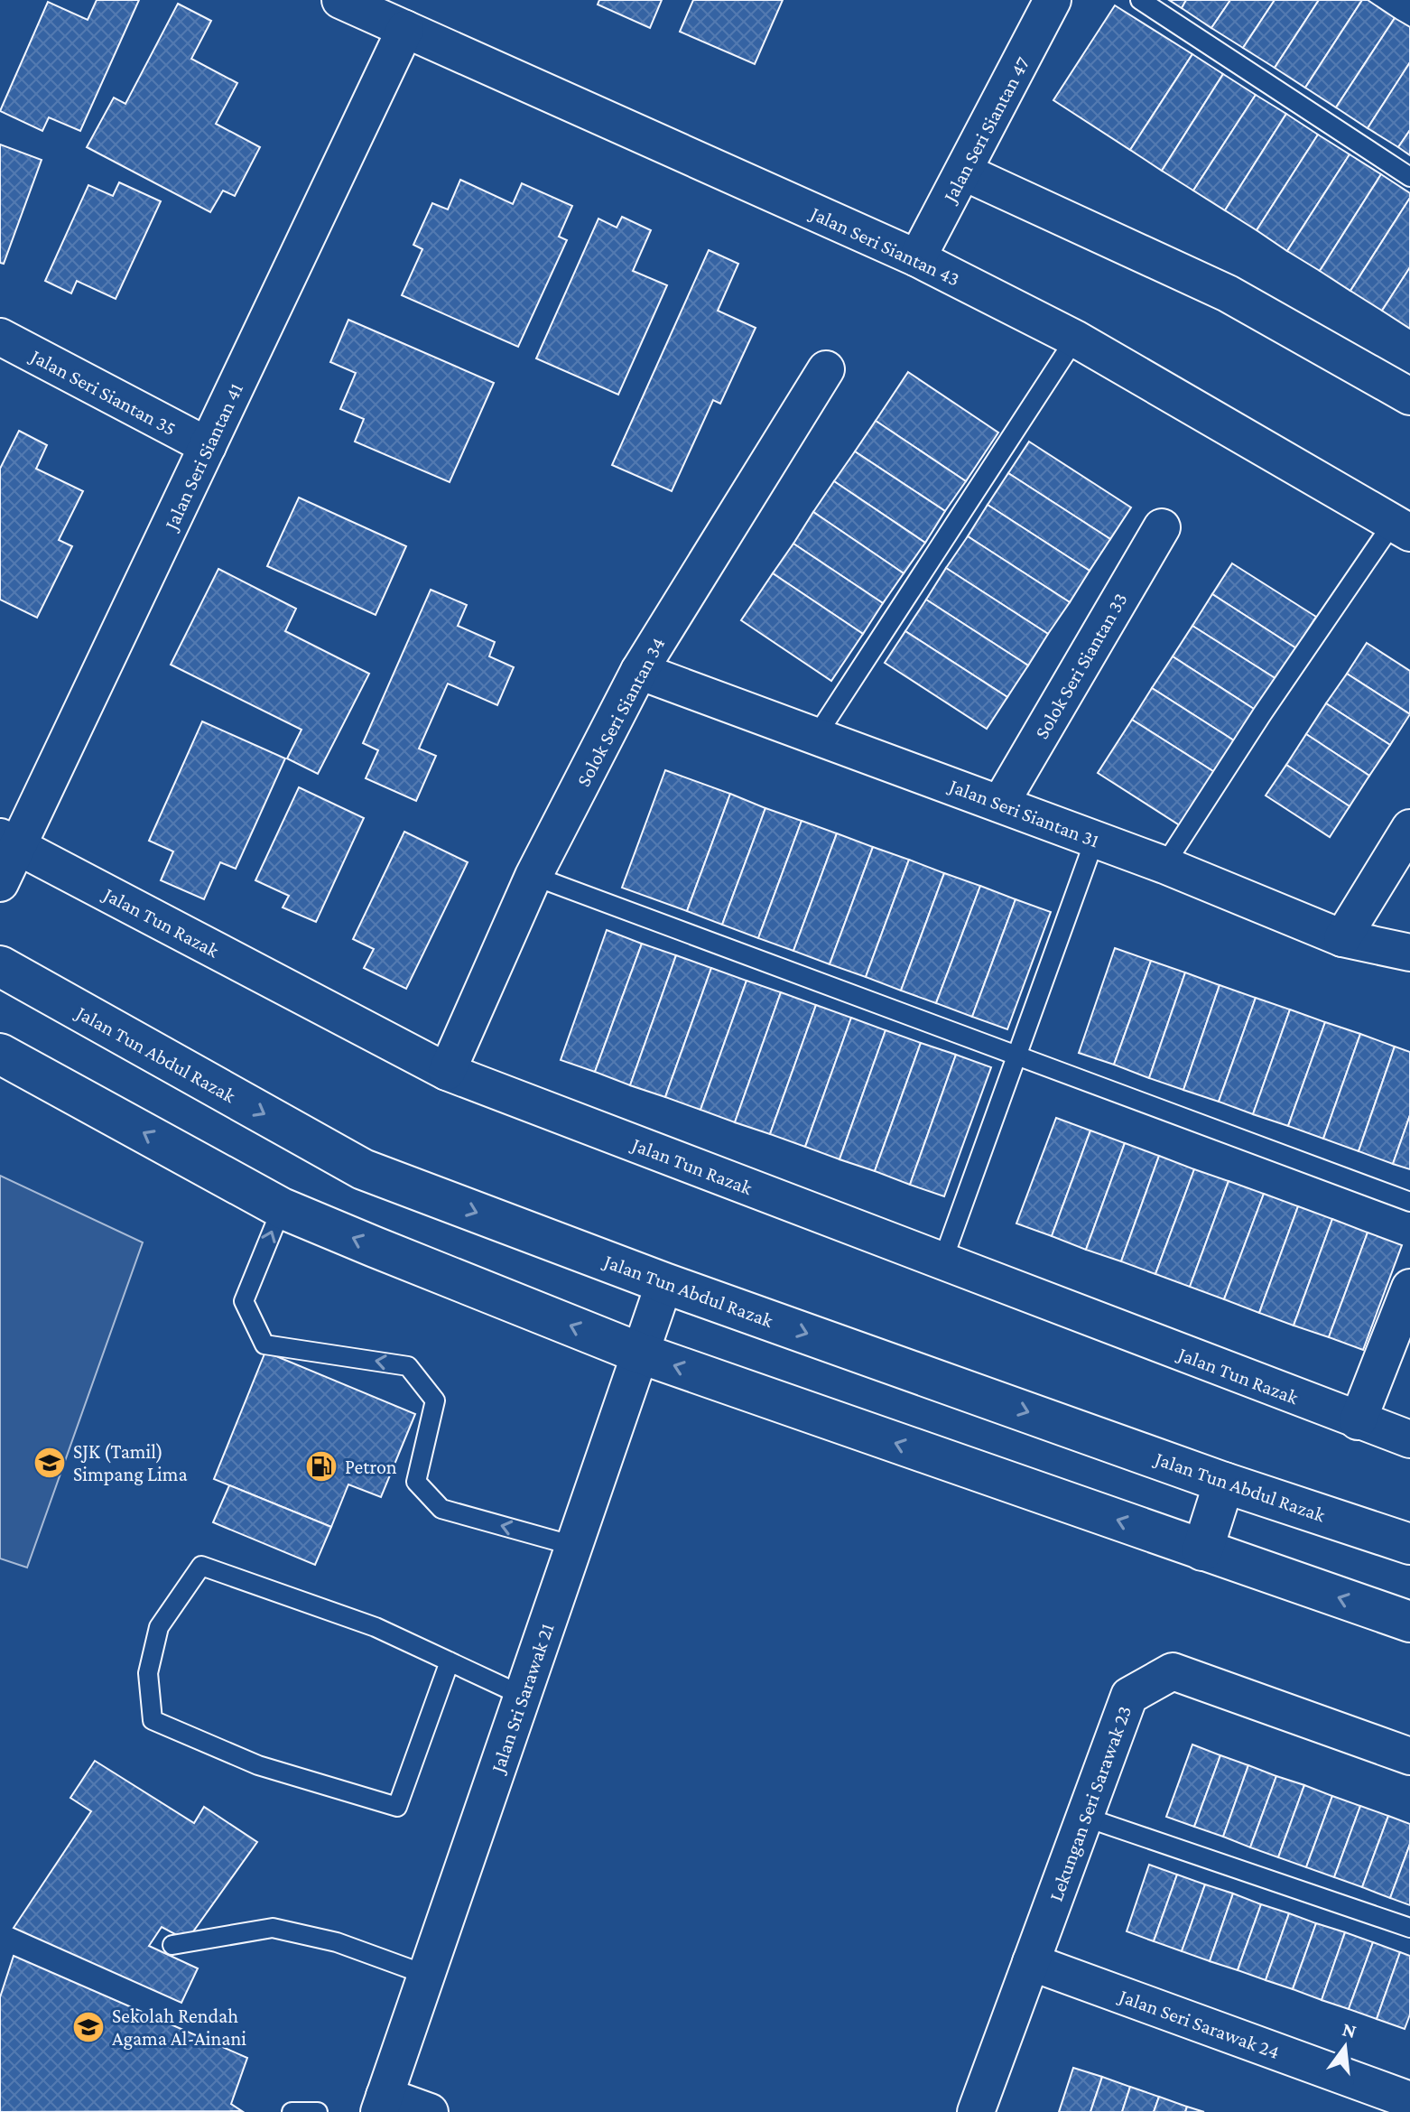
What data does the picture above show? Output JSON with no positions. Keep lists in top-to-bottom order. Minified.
{"streets":{"main road":["Jalan Tun Abdul Razak"],"street":["Jalan Seri Siantan 47","Jalan Seri Siantan 43","Jalan Seri Siantan 35","Jalan Seri Siantan 41","Solok Seri Siantan 33","Solok Seri Siantan 34","Jalan Seri Siantan 31","Jalan Tun Razak","Jalan Sri Sarawak 21","Lekungan Seri Sarawak 23","Jalan Seri Sarawak 24"]},"crossings":[["Jalan Seri Siantan 47","Jalan Seri Siantan 43"],["Jalan Seri Siantan 43","Jalan Seri Siantan 41"],["Jalan Seri Siantan 35","Jalan Seri Siantan 41"],["Jalan Seri Siantan 41","Jalan Tun Razak"],["Solok Seri Siantan 33","Jalan Seri Siantan 31"],["Solok Seri Siantan 34","Jalan Seri Siantan 31"],["Solok Seri Siantan 34","Jalan Tun Razak"],["Jalan Tun Abdul Razak","Jalan Sri Sarawak 21"],["Lekungan Seri Sarawak 23","Jalan Seri Sarawak 24"]],"places":{"school or university":["SJK (Tamil) Simpang Lima","Sekolah Rendah Agama Al-Ainani"],"fuel station":["Petron"]},"north":"top"}
